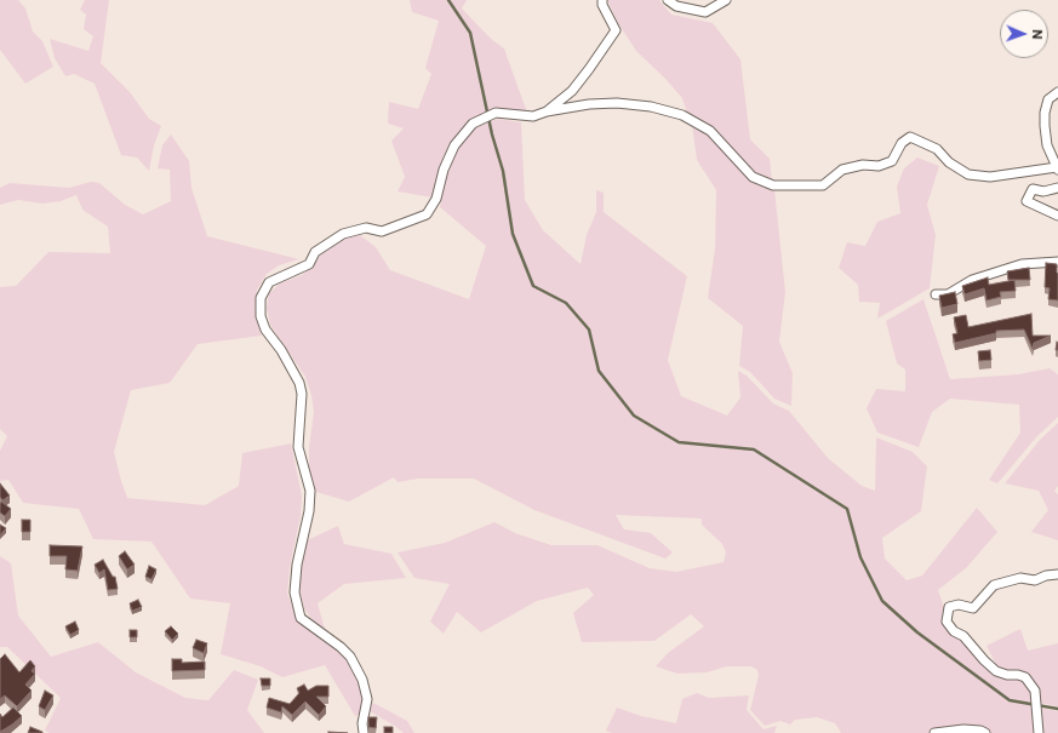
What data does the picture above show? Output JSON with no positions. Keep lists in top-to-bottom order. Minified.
{"north":"right"}
